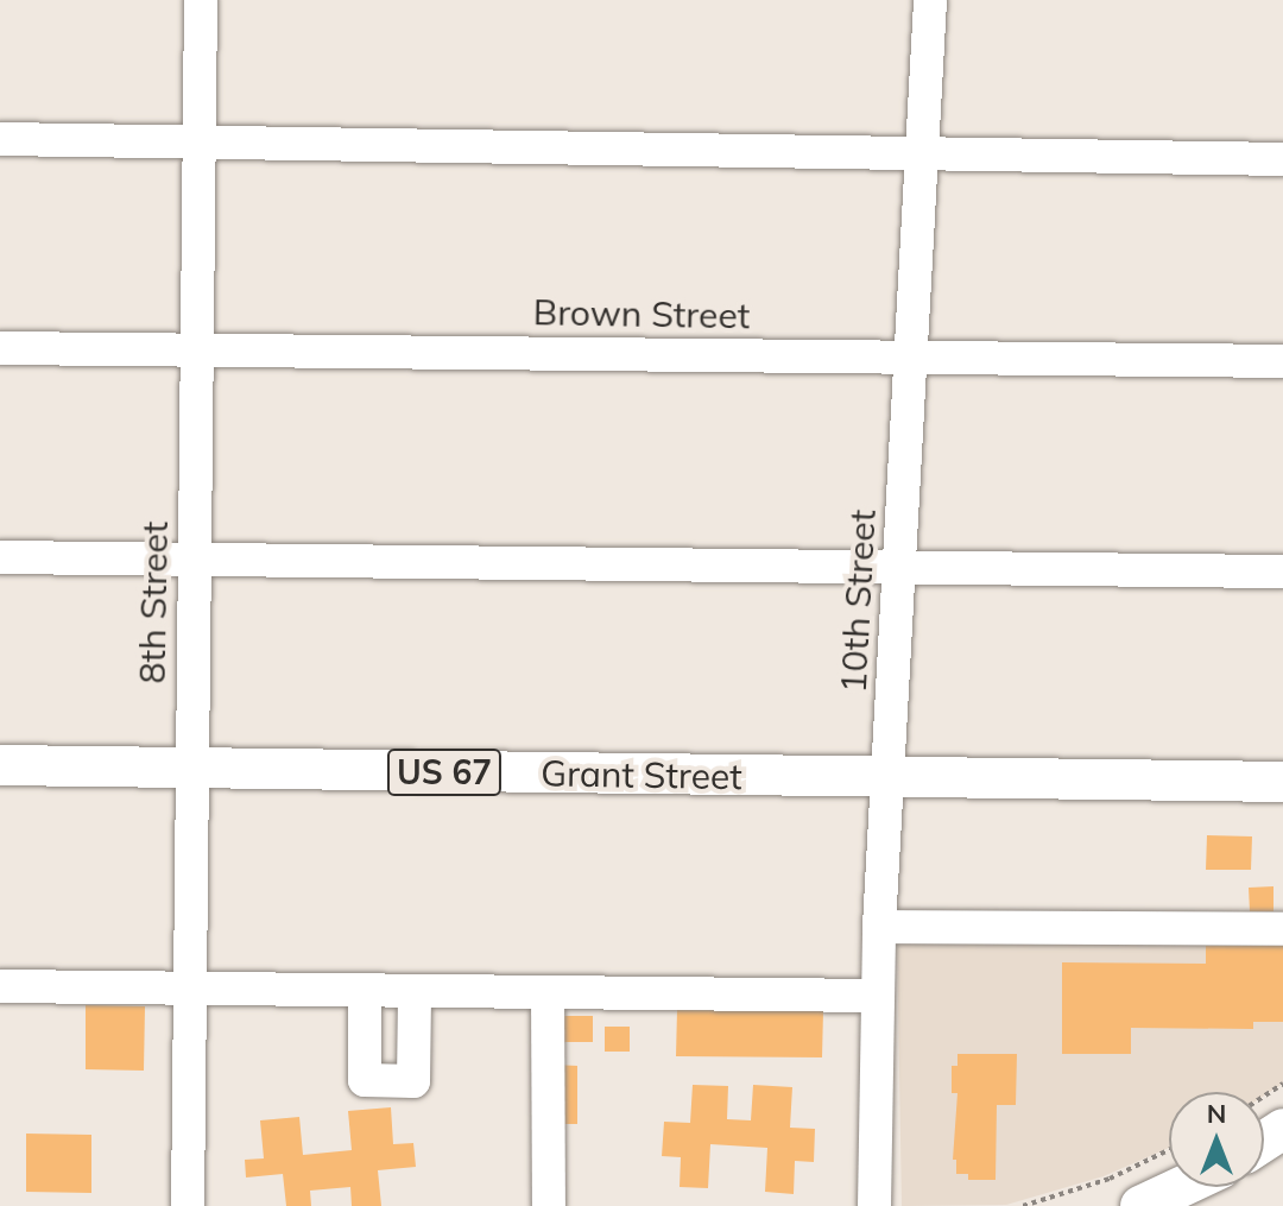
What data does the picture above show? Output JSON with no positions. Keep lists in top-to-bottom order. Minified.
{"streets":{"main road":["US 67","Grant Street"],"street":["Brown Street","10th Street","8th Street"]},"crossings":[["Brown Street","10th Street"],["Brown Street","8th Street"],["10th Street","Grant Street"],["8th Street","Grant Street"]],"north":"top"}
